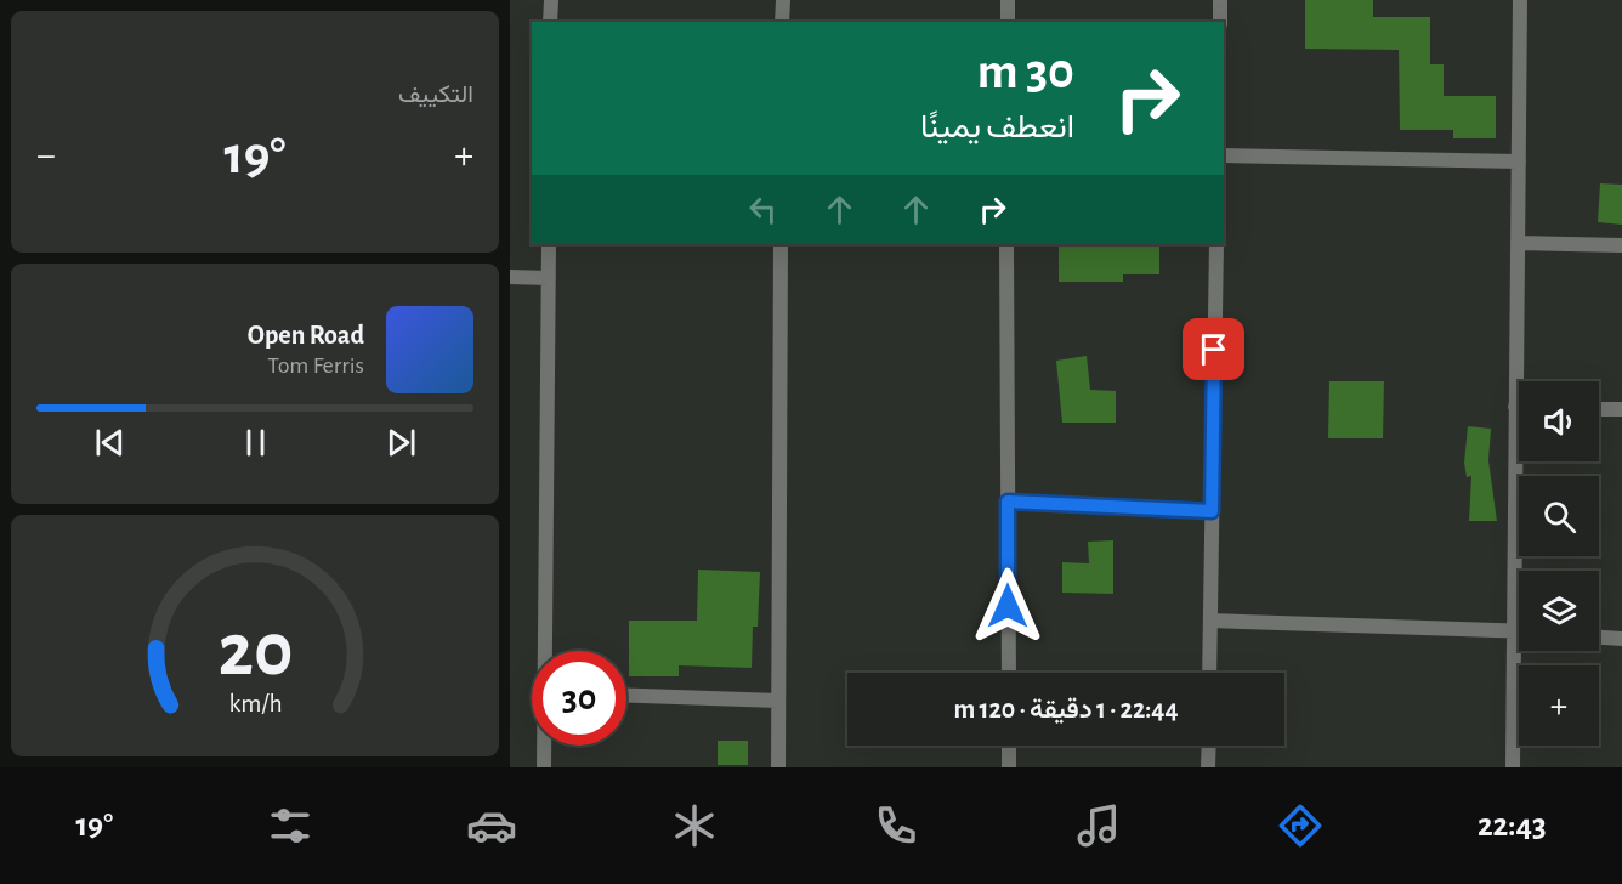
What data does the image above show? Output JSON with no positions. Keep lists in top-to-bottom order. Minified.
{"page":{"tile":"التكييف","turn":["30 m","انعطف يمينًا"],"heat":["−","19°","+"],"song":["Open Road","Tom Ferris"],"map_buttons":"+","limit":"30","trip":"22:44 · 1 دقيقة · 120 m","tabs":["22:43","19°"],"gauge":["20","km/h"]}}
